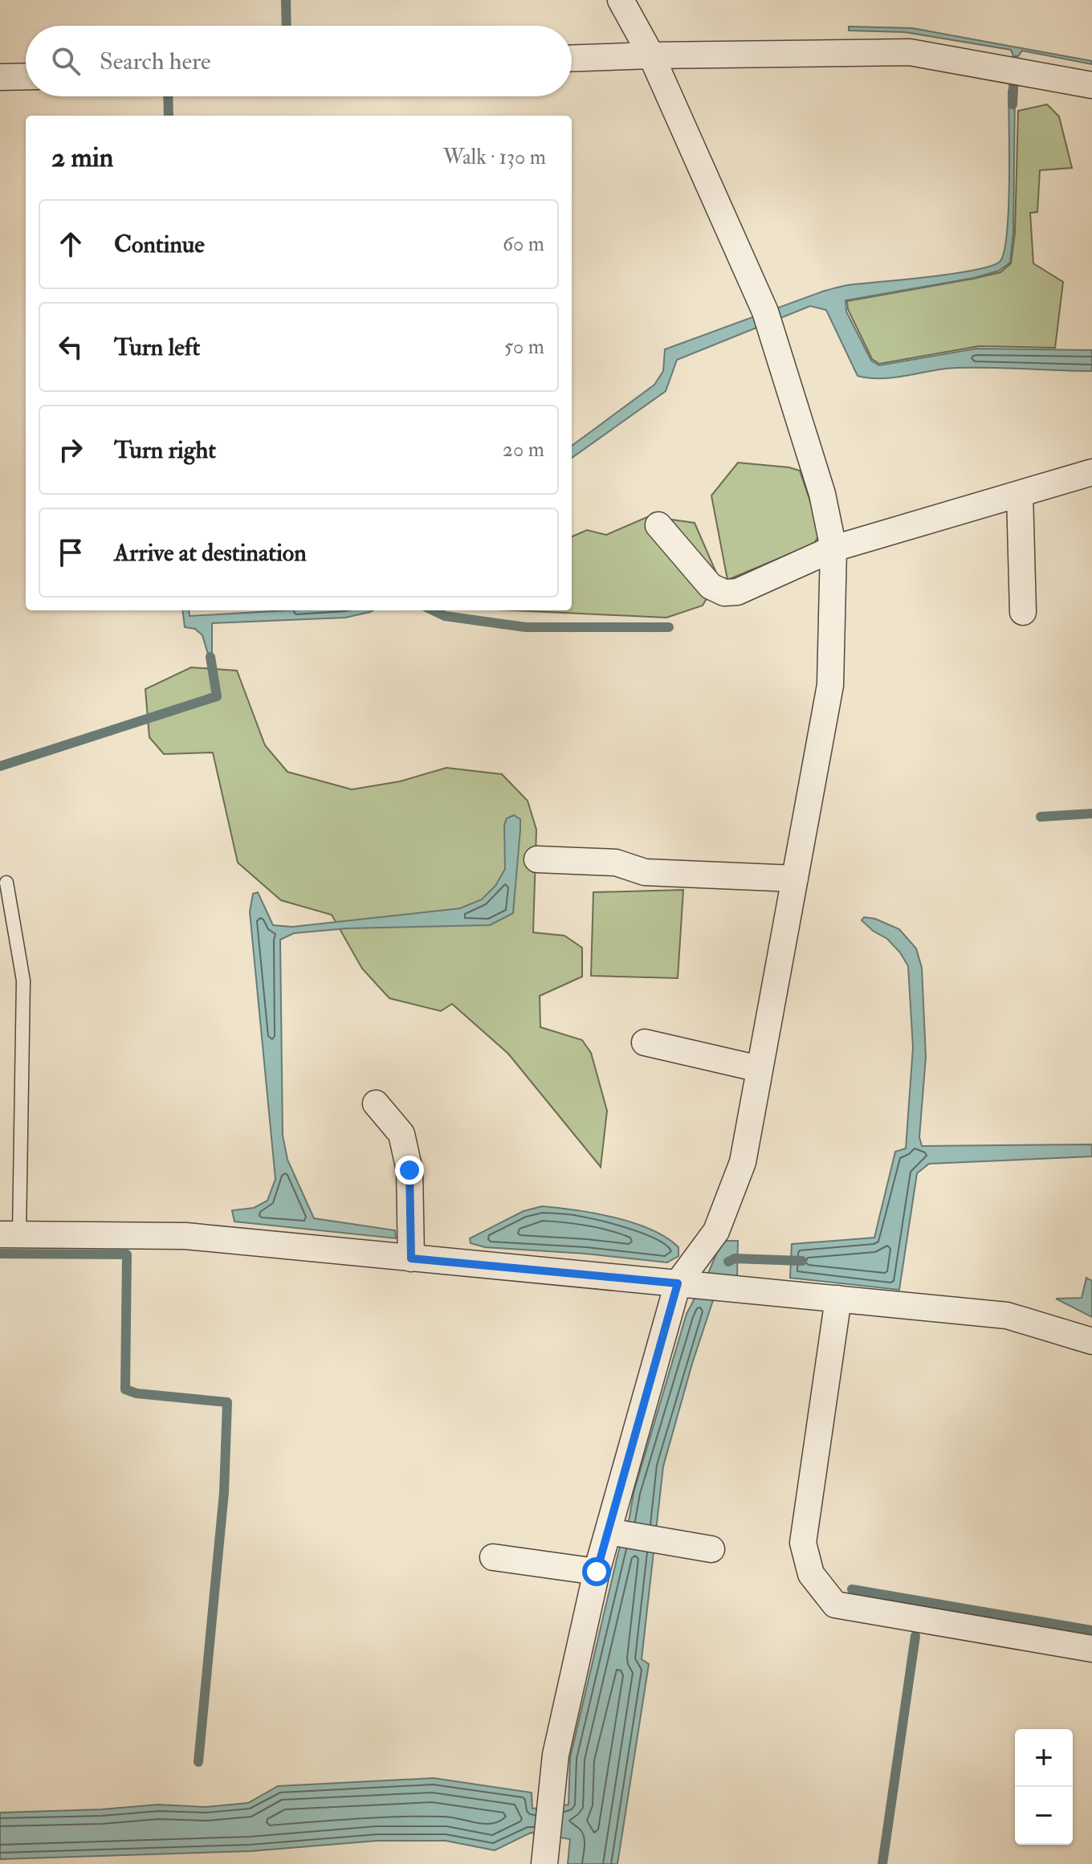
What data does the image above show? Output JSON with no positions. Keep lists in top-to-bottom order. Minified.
{"page":{"search":"Search here","heading":["2 min","Walk · 130 m"],"list":[["Continue","60 m"],["Turn left","50 m"],["Turn right","20 m"],"Arrive at destination"],"map_buttons":["+","−"]}}
